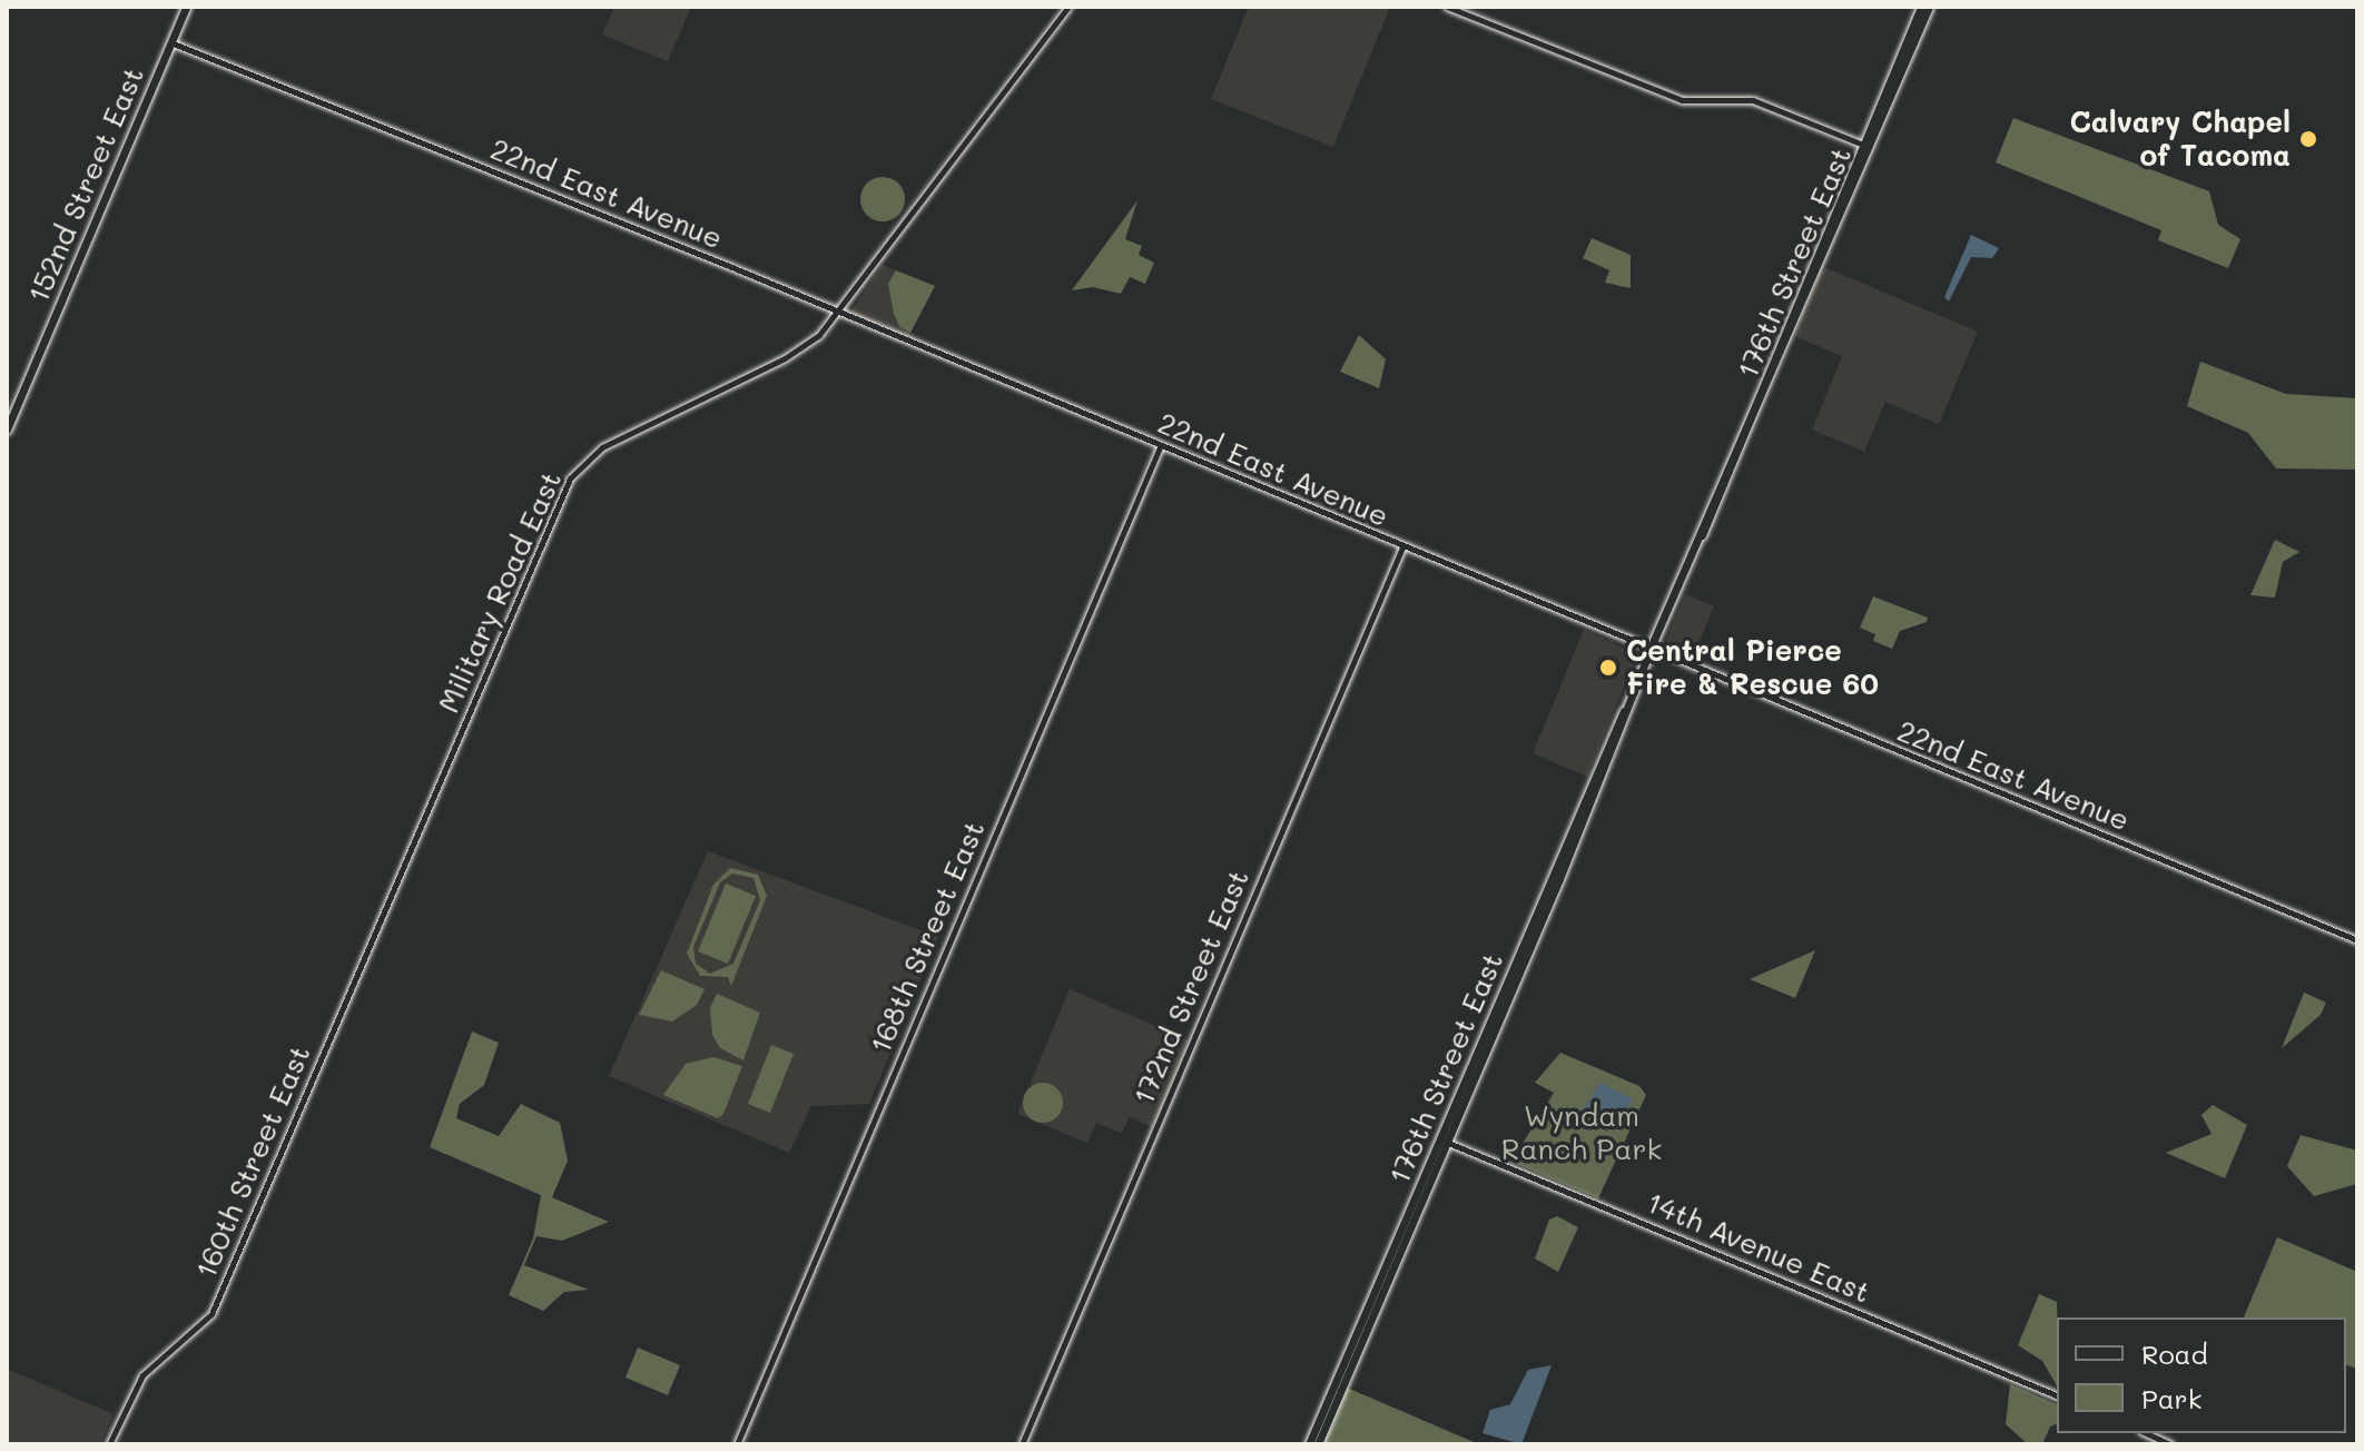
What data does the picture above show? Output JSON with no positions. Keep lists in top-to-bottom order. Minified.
{"streets":{"main road":["152nd Street East","176th Street East"],"street":["22nd East Avenue","Military Road East","168th Street East","172nd Street East","160th Street East","14th Avenue East"]},"crossings":[["152nd Street East","22nd East Avenue"],["22nd East Avenue","176th Street East"],["22nd East Avenue","Military Road East"],["22nd East Avenue","168th Street East"],["22nd East Avenue","172nd Street East"],["176th Street East","14th Avenue East"],["Military Road East","160th Street East"]],"parks":["Wyndam Ranch Park"],"places":["Calvary Chapel of Tacoma","Central Pierce Fire & Rescue 60"],"legend":["Road","Park"]}
